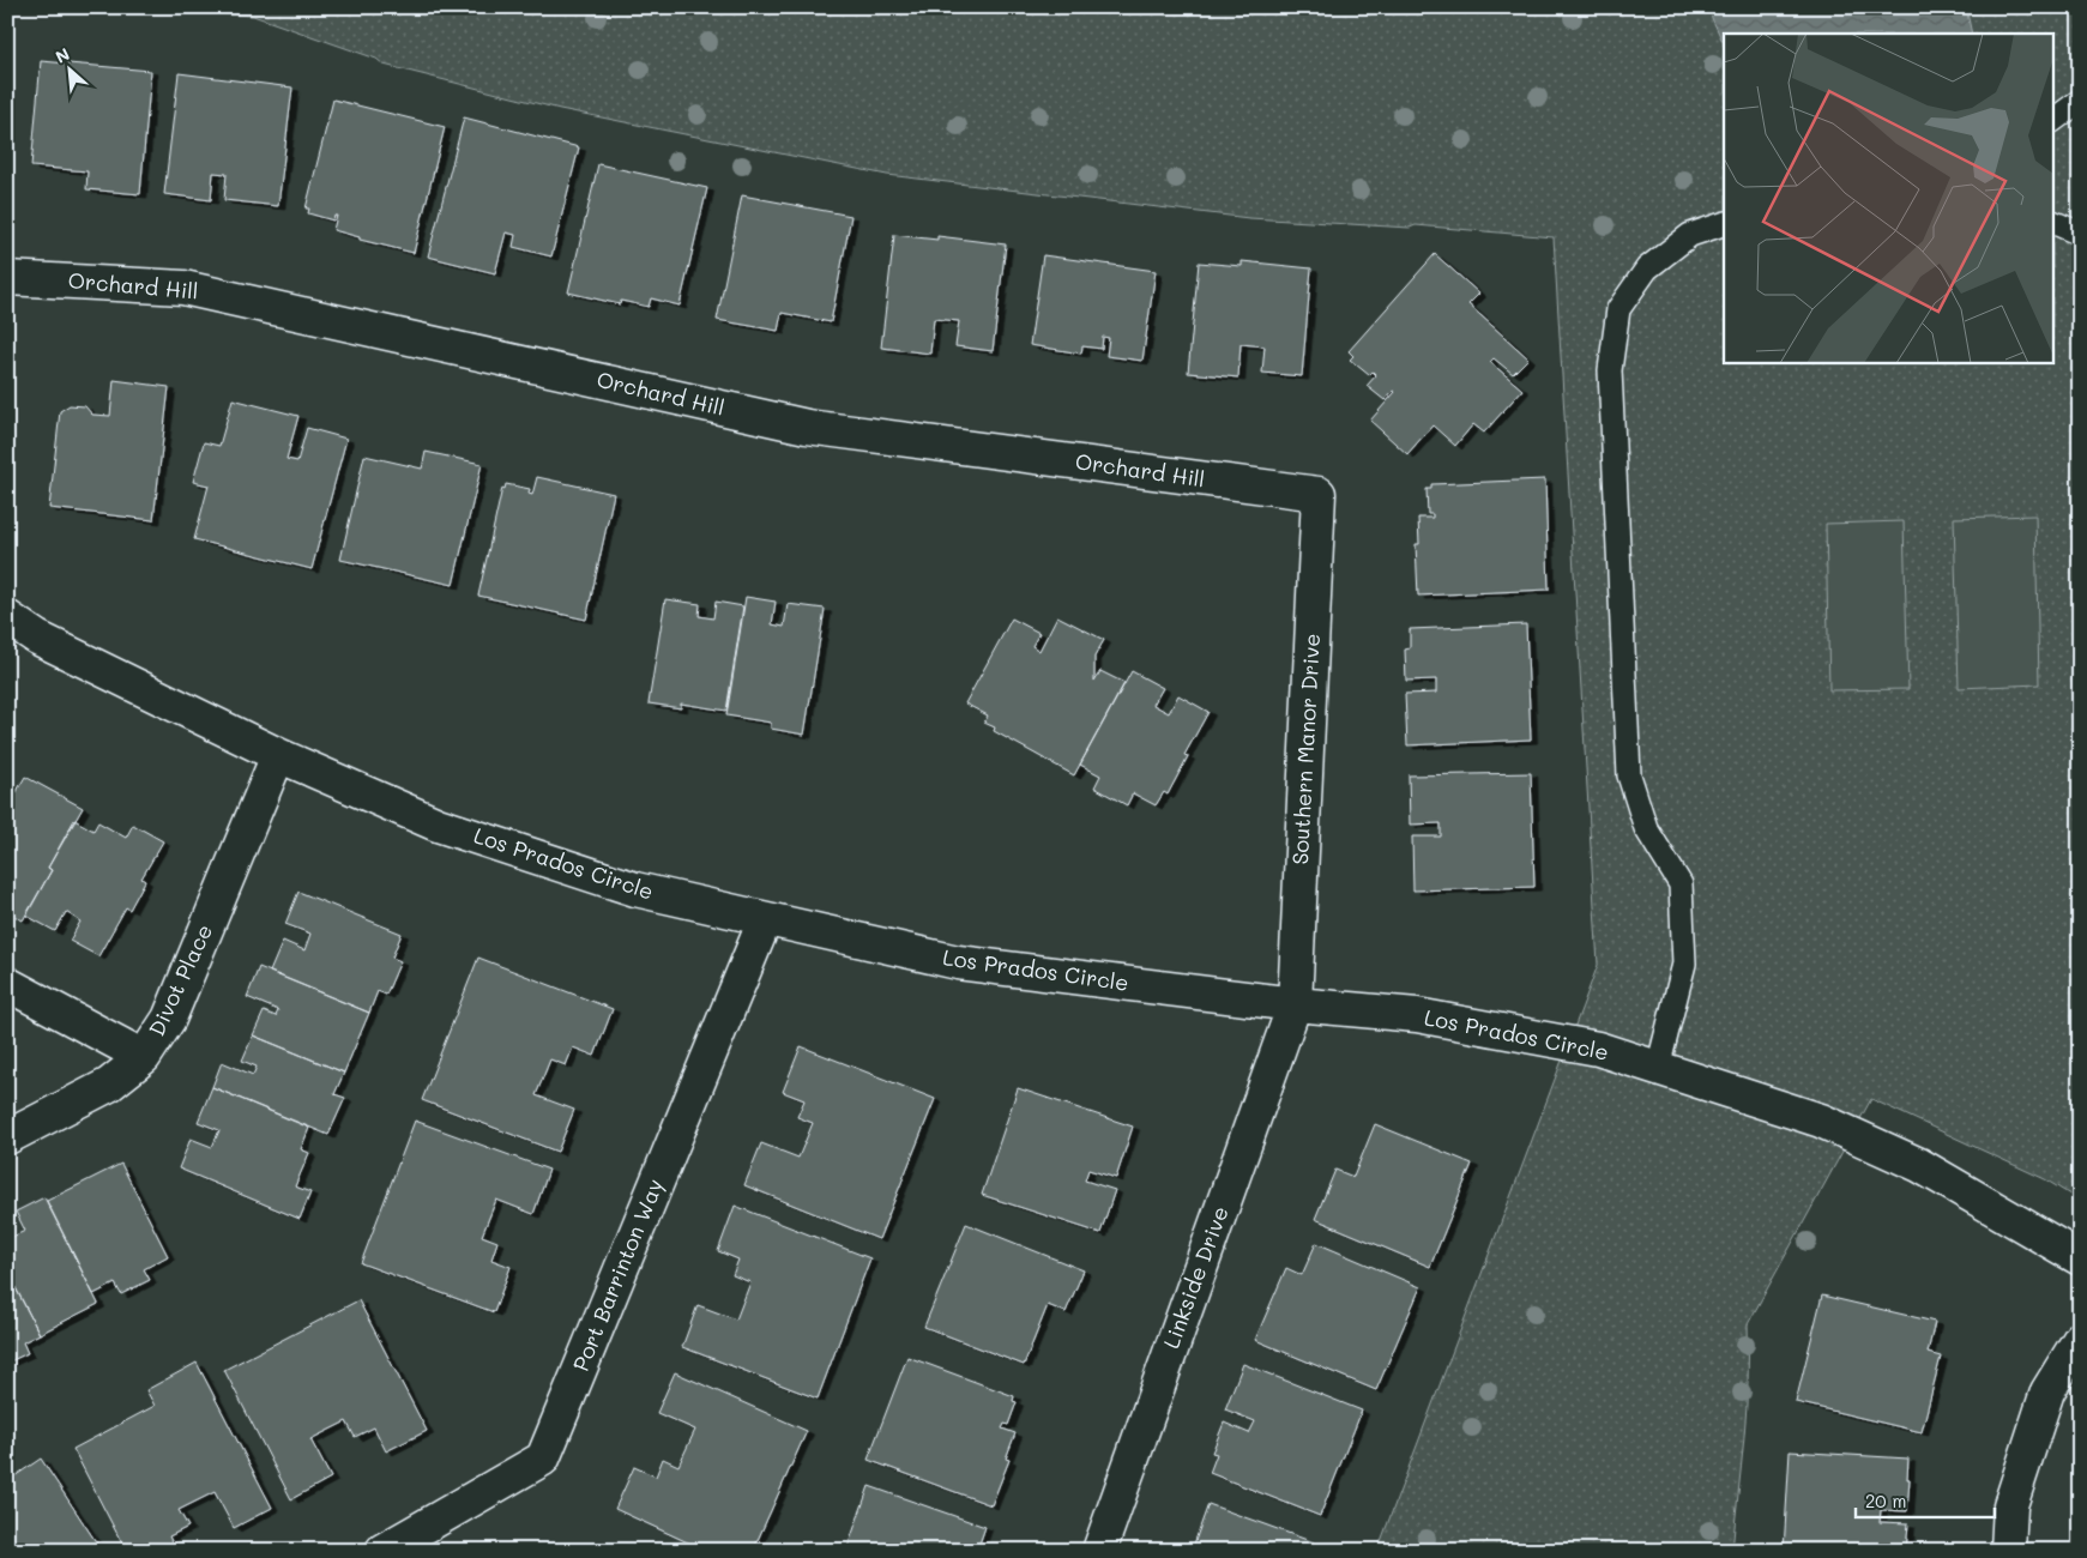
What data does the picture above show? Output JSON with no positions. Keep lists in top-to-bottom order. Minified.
{"streets":{"street":["Orchard Hill","Southern Manor Drive","Los Prados Circle","Divot Place","Port Barrinton Way","Linkside Drive"]},"crossings":[["Orchard Hill","Southern Manor Drive"],["Southern Manor Drive","Los Prados Circle"],["Southern Manor Drive","Linkside Drive"],["Los Prados Circle","Divot Place"],["Los Prados Circle","Port Barrinton Way"],["Los Prados Circle","Linkside Drive"]],"scale_bar":"20 m","north":"top left"}
